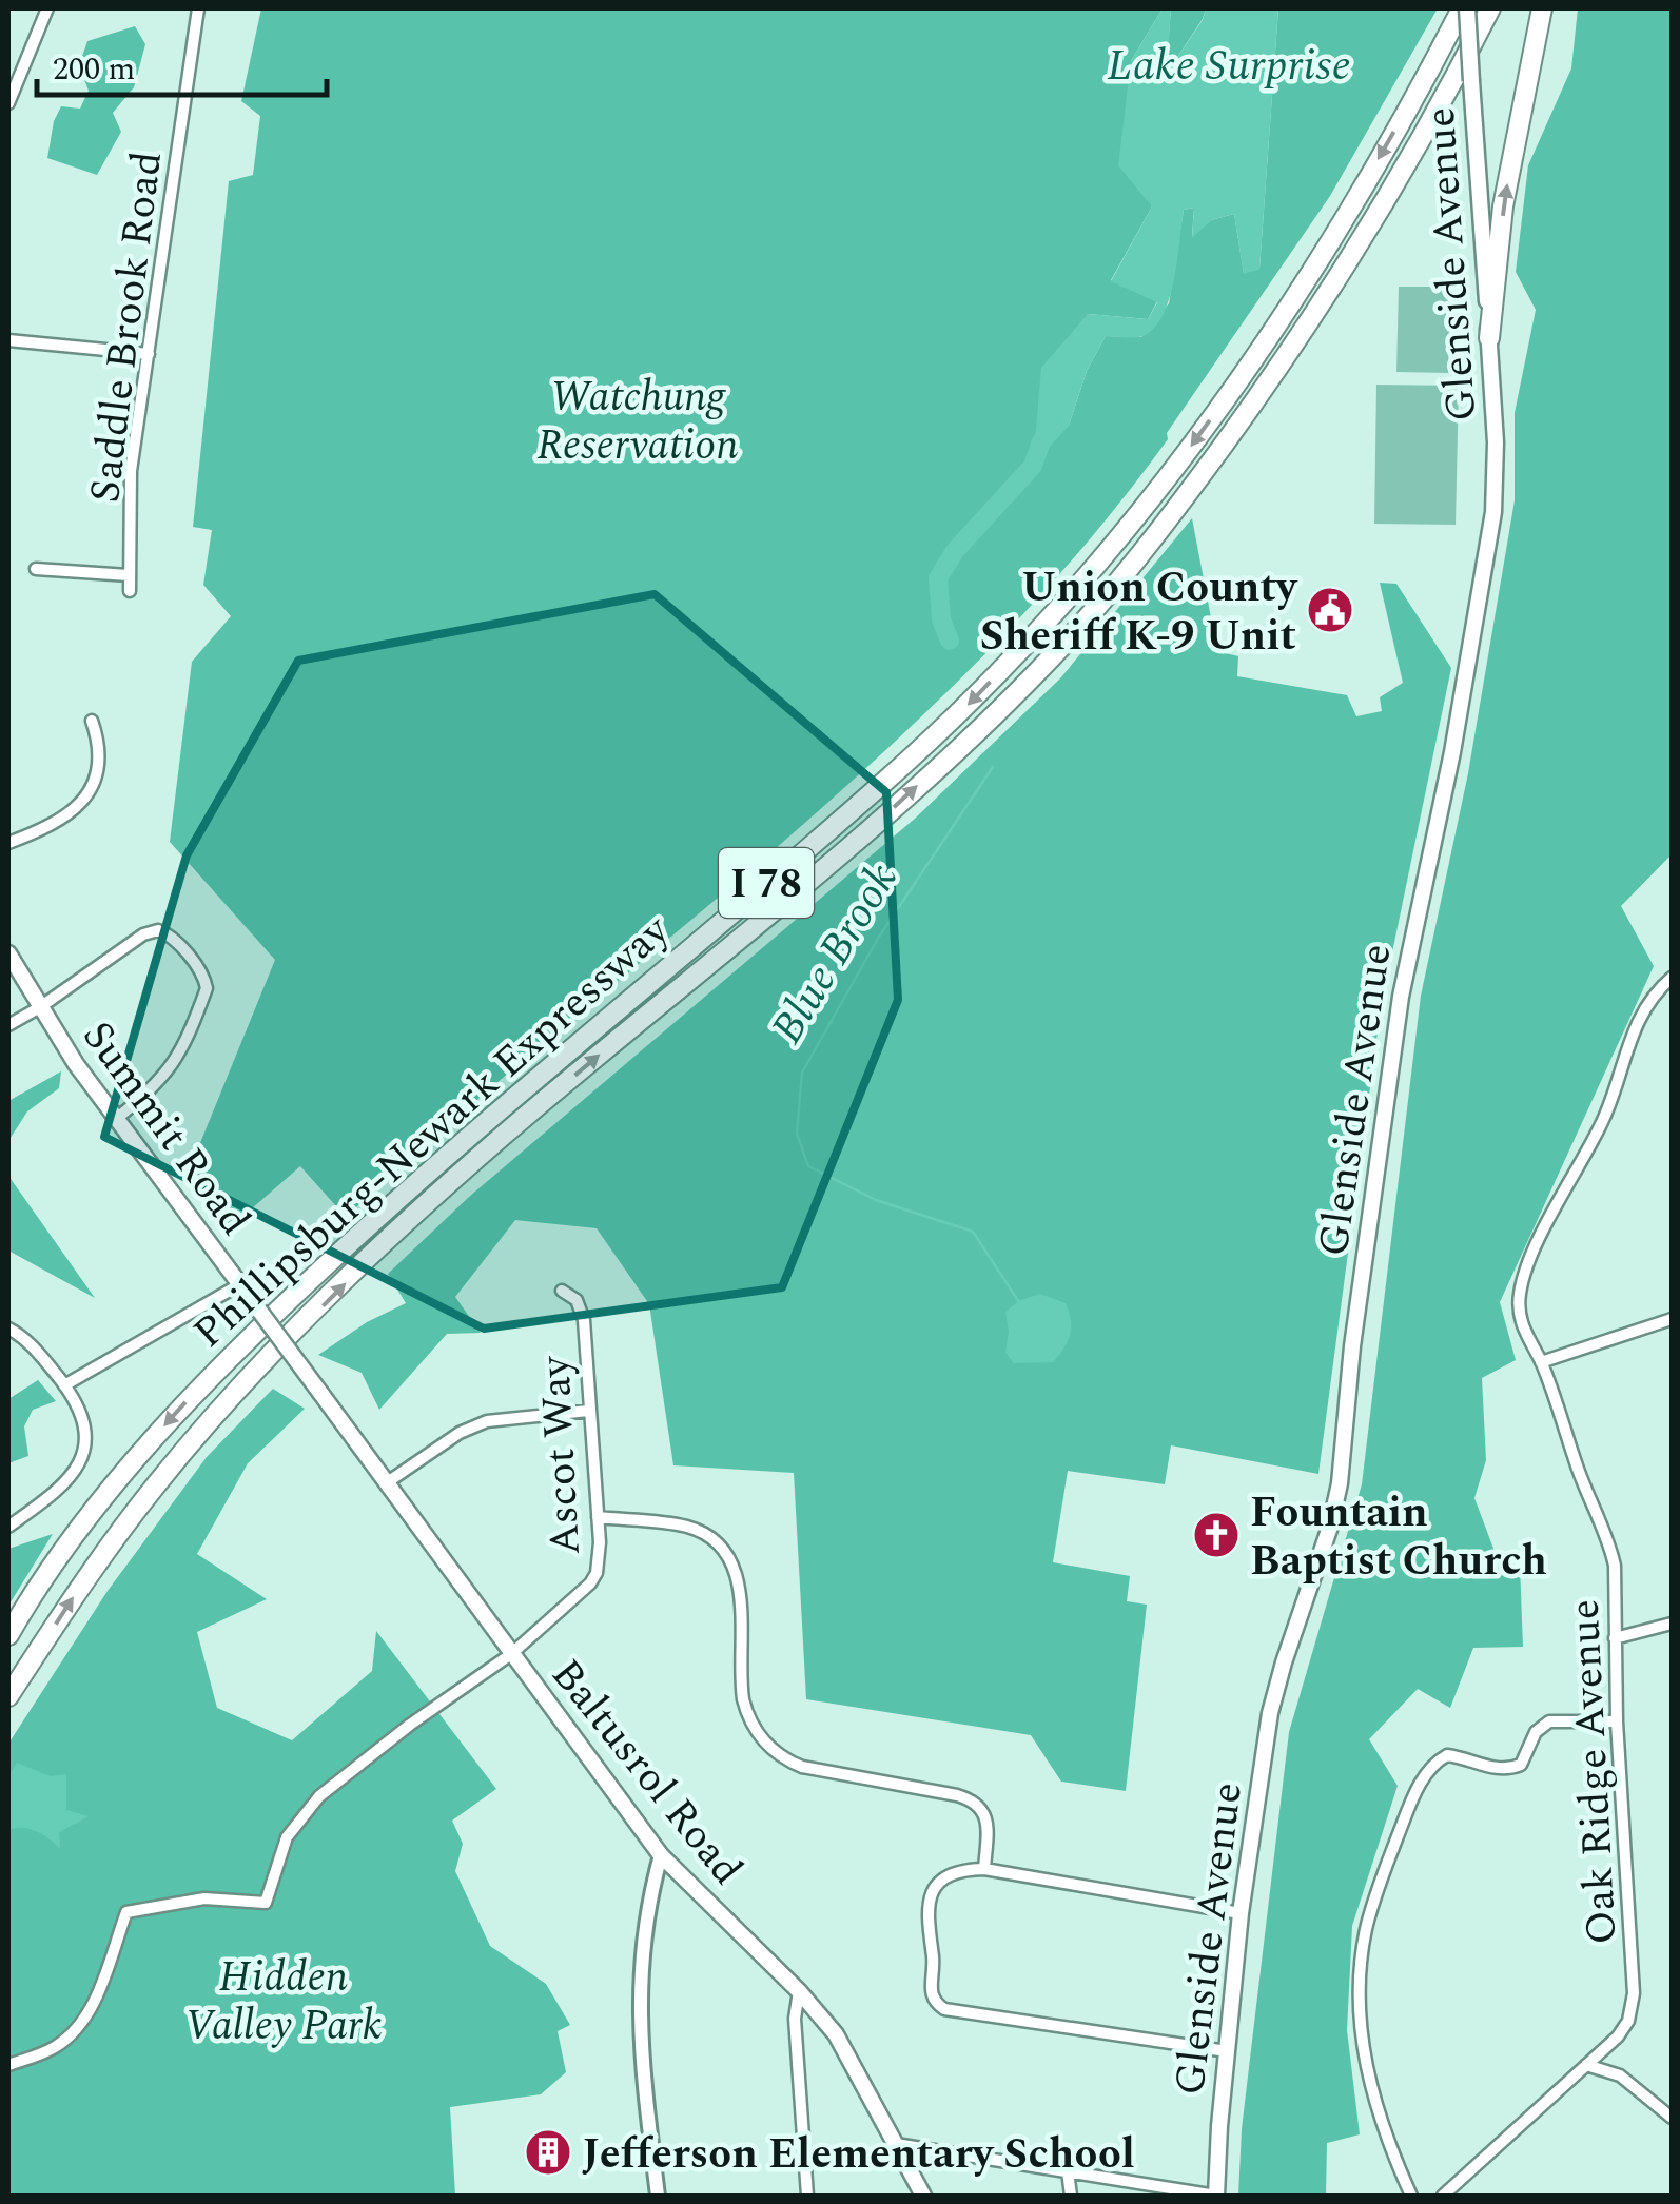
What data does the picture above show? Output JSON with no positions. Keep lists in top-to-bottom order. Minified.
{"streets":{"highway":["I 78","Phillipsburg-Newark Expressway"],"main road":["Glenside Avenue","Summit Road","Baltusrol Road"],"street":["Saddle Brook Road","Ascot Way","Oak Ridge Avenue"]},"crossings":[["Glenside Avenue","Phillipsburg-Newark Expressway"],["Summit Road","Baltusrol Road"],["Ascot Way","Baltusrol Road"]],"water":["Lake Surprise","Blue Brook"],"parks":["Watchung Reservation","Hidden Valley Park"],"places":{"public building":["Union County Sheriff K-9 Unit"],"church":["Fountain Baptist Church"],"building":["Jefferson Elementary School"]},"scale_bar":"200 m"}
